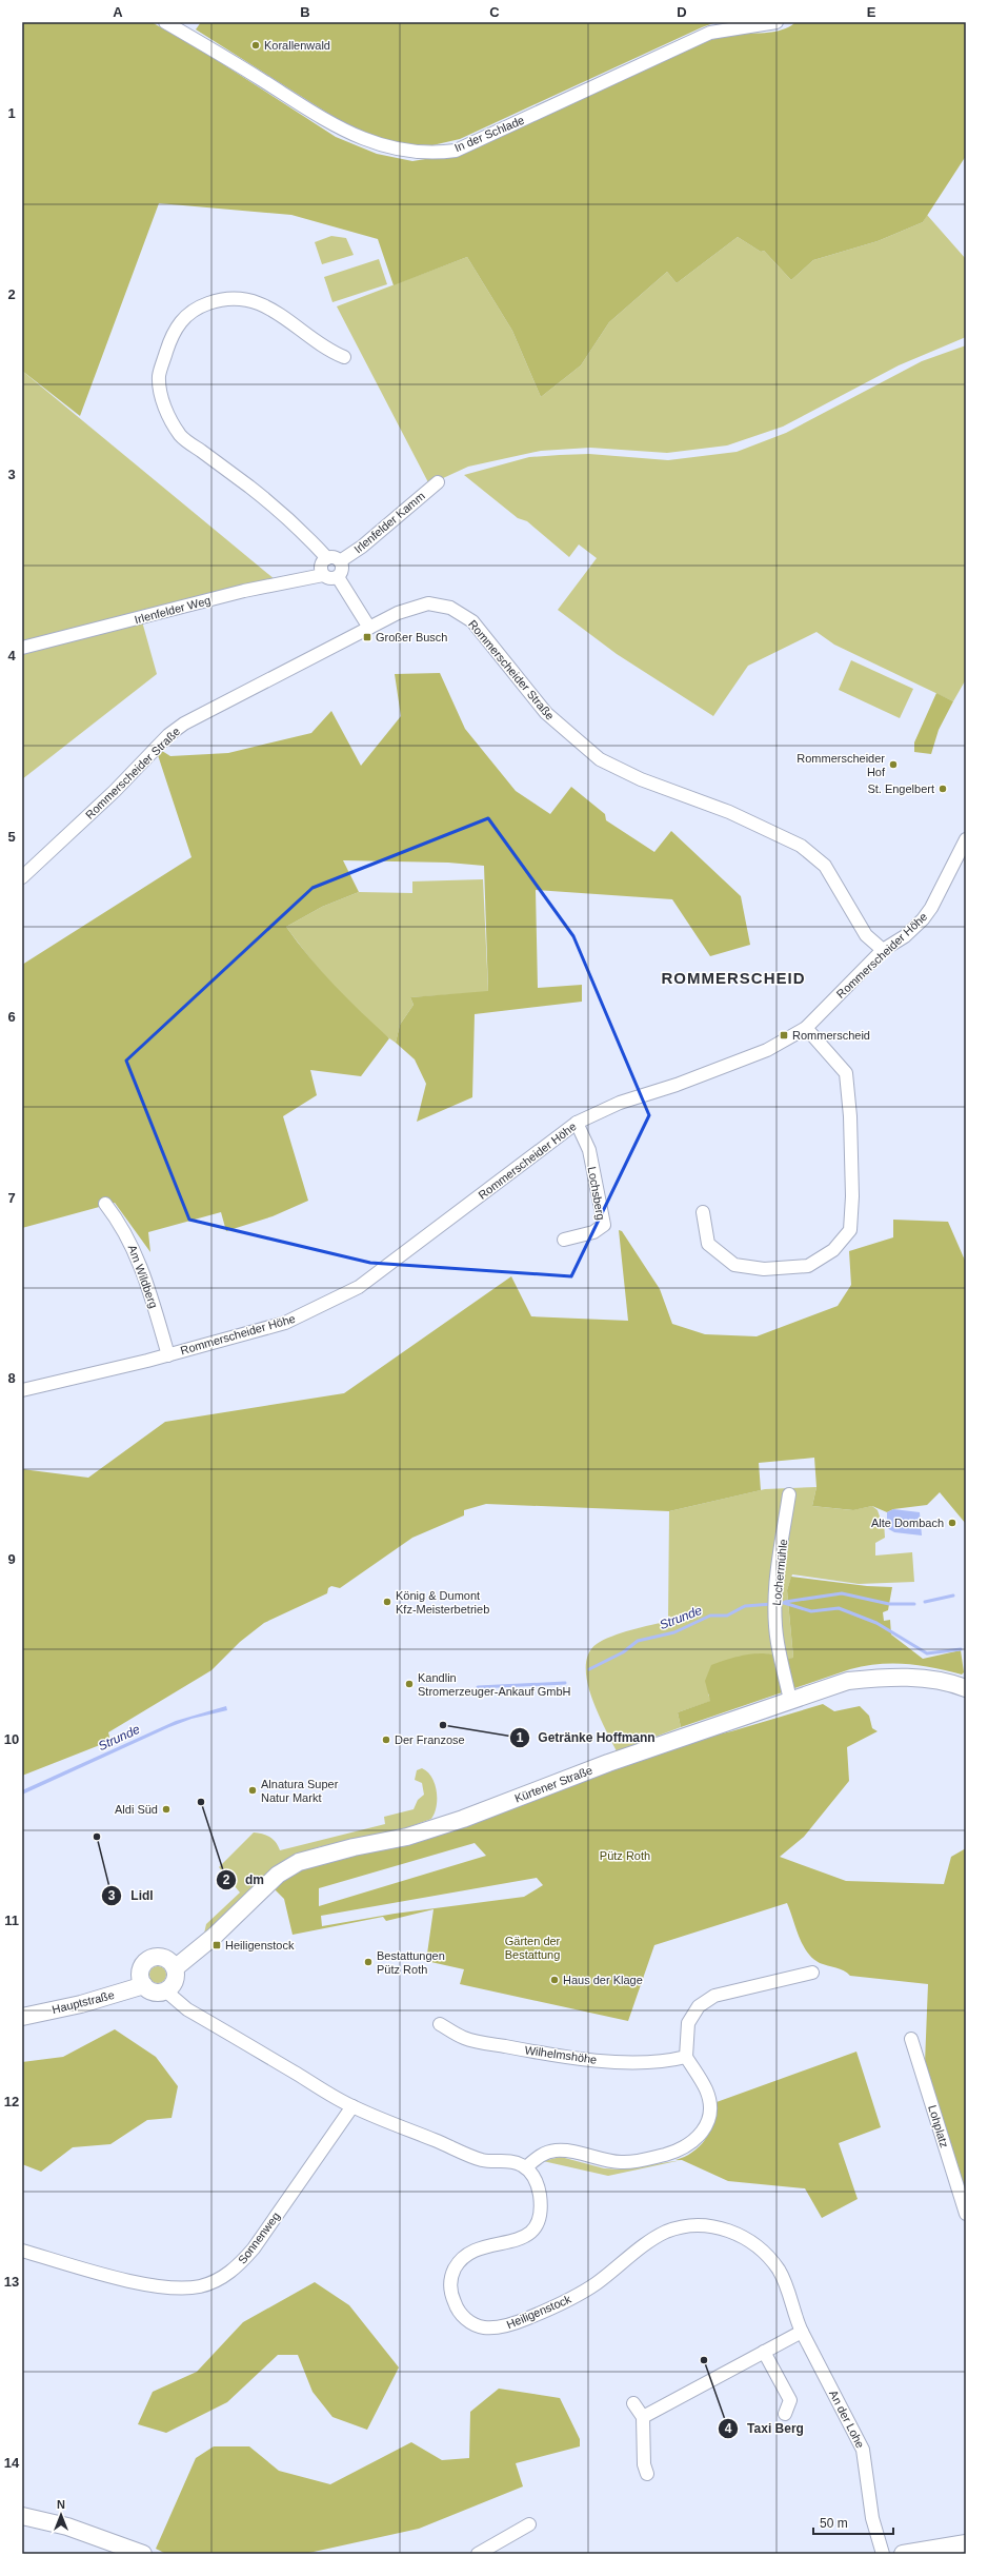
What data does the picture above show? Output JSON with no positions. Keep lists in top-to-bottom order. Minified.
{"streets":{"main road":["Kürtener Straße","Hauptstraße"],"street":["In der Schlade","Irlenfelder Kamm","Irlenfelder Weg","Rommerscheider Straße","Rommerscheider Höhe","Lochsberg","Am Wildberg","Lochermühle","Wilhelmshöhe","Lohplatz","Sonnenweg","Heiligenstock","An der Lohe"]},"crossings":[["Irlenfelder Kamm","Irlenfelder Weg"],["Rommerscheider Straße","Rommerscheider Höhe"],["Rommerscheider Höhe","Lochsberg"],["Rommerscheider Höhe","Am Wildberg"],["Lochermühle","Kürtener Straße"],["Kürtener Straße","Hauptstraße"],["Heiligenstock","An der Lohe"]],"districts":["ROMMERSCHEID"],"water":["Strunde"],"parks":["Pütz Roth","Gärten der Bestattung"],"places":{"other":["Korallenwald","Rommerscheider Hof","St. Engelbert","Alte Dombach","König & Dumont Kfz-Meisterbetrieb","Kandlin Stromerzeuger-Ankauf GmbH","Getränke Hoffmann","Der Franzose","Alnatura Super Natur Markt","dm","Aldi Süd","Lidl","Bestattungen Pütz Roth","Haus der Klage","Taxi Berg"],"transit":["Großer Busch","Rommerscheid","Heiligenstock"]},"scale_bar":"50 m","north":"top","grid":{"columns":["A","B","C","D","E"],"rows":["1","2","3","4","5","6","7","8","9","10","11","12","13","14"]}}
